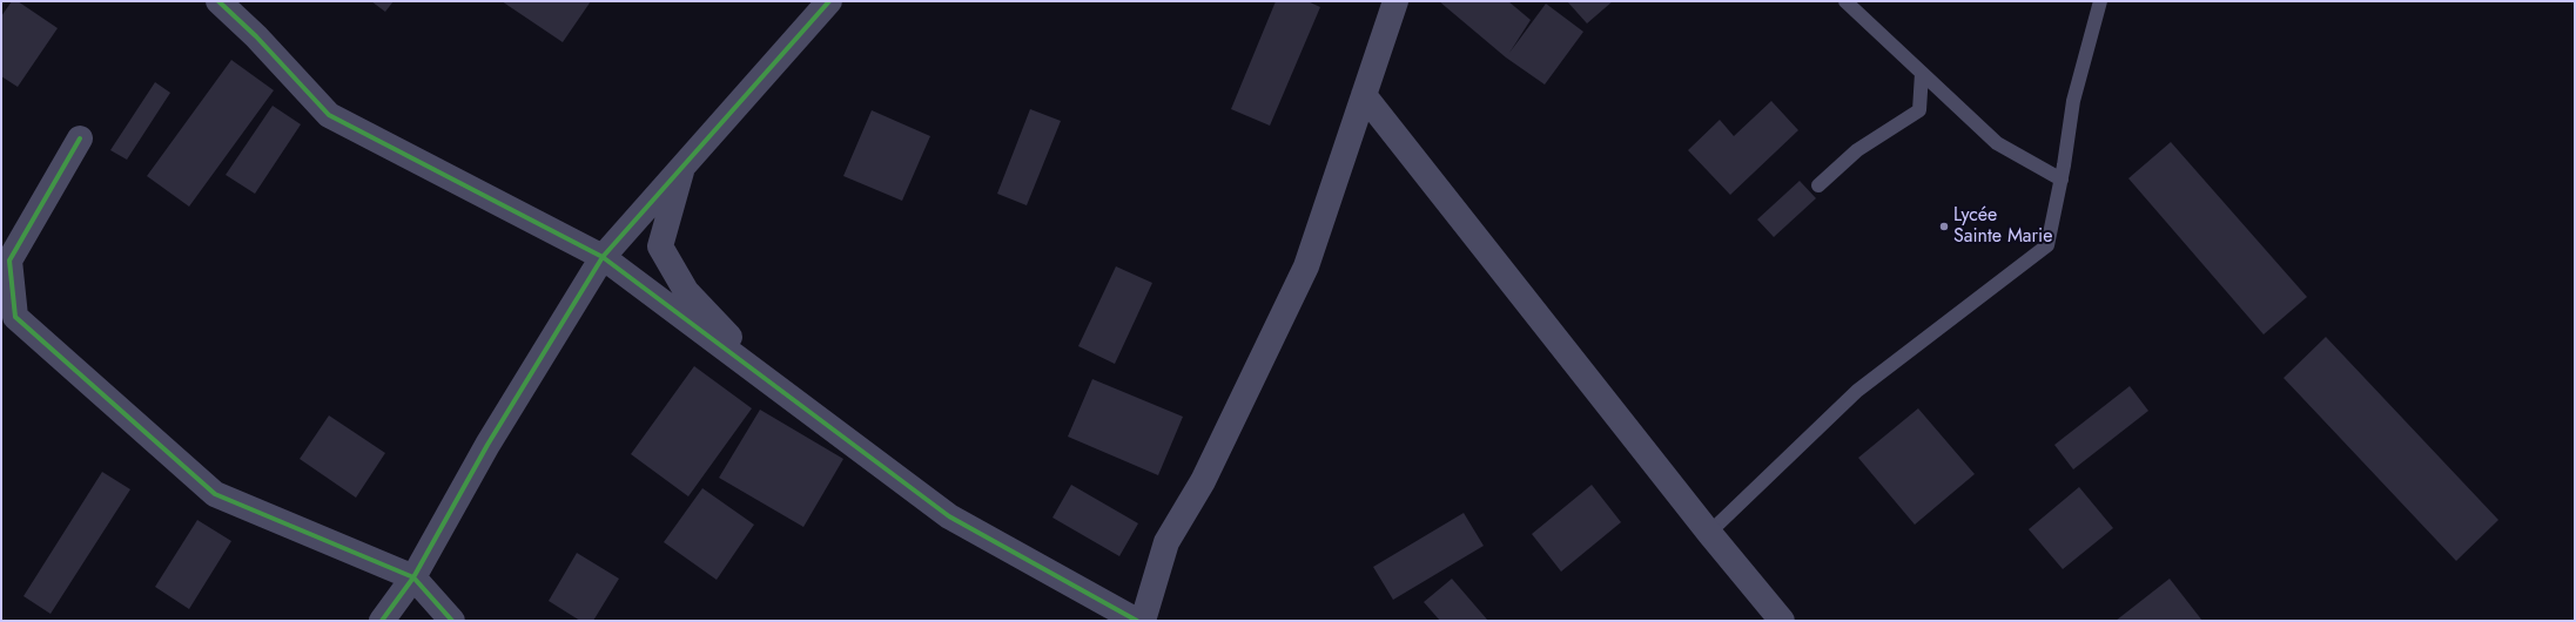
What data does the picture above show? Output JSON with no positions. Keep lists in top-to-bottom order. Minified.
{"places":["Lycée Sainte Marie"]}
